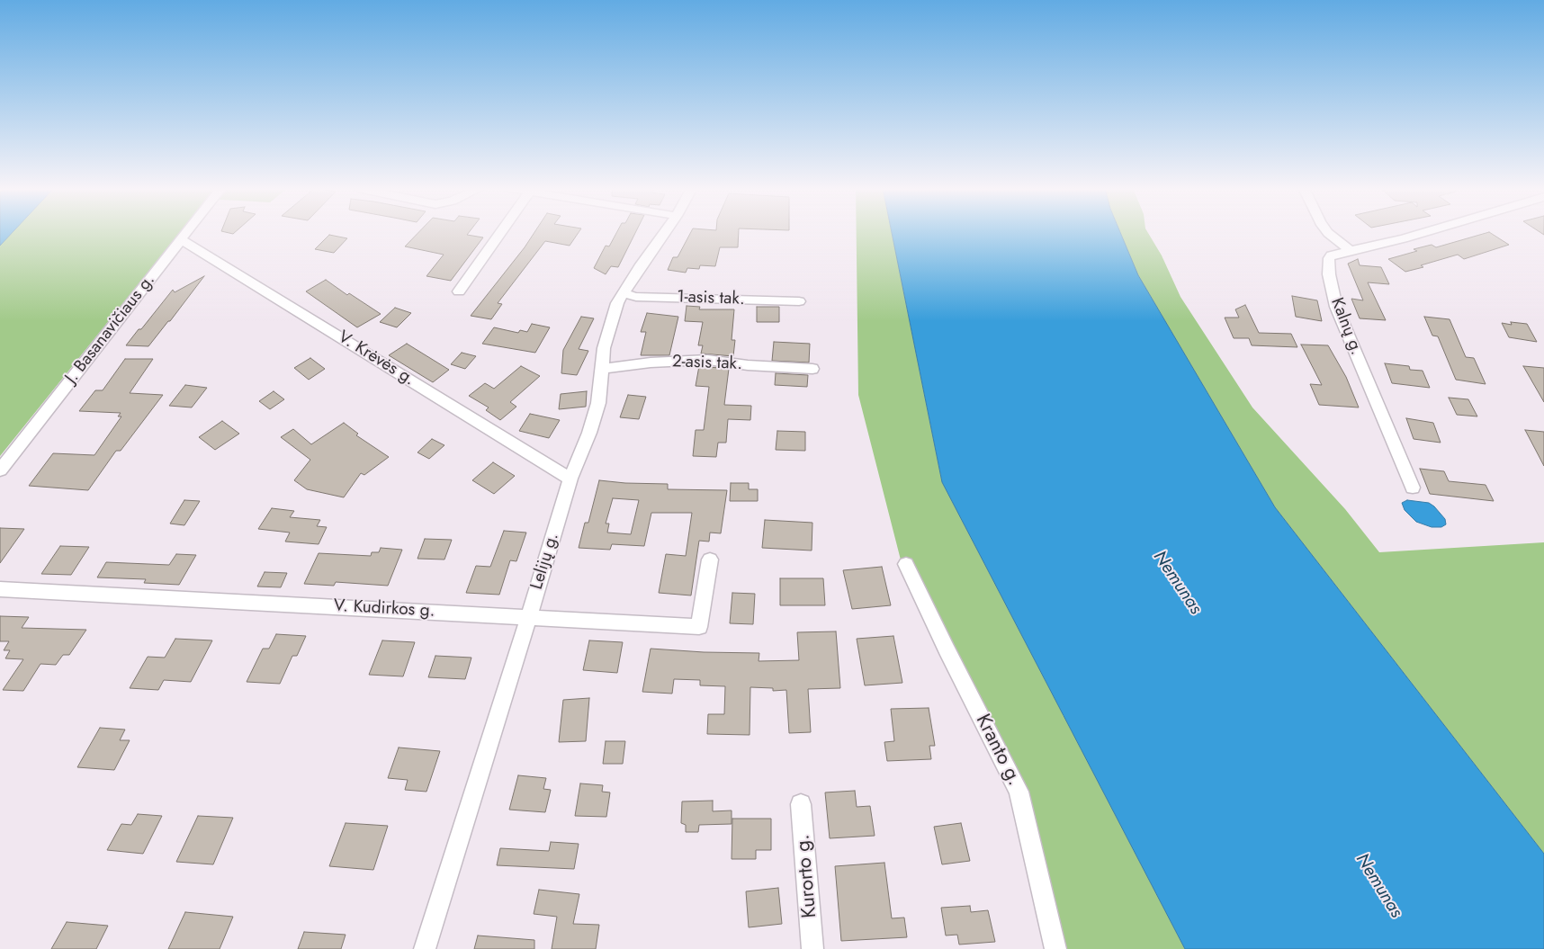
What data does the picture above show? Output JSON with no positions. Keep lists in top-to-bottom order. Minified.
{"streets":{"street":["1-asis tak.","Kalnų g.","J. Basanavičiaus g.","V. Krėvės g.","2-asis tak.","Lelijų g.","V. Kudirkos g.","Kranto g.","Kurorto g."]},"crossings":[["1-asis tak.","Lelijų g."],["J. Basanavičiaus g.","V. Krėvės g."],["V. Krėvės g.","Lelijų g."],["2-asis tak.","Lelijų g."],["Lelijų g.","V. Kudirkos g."]],"water":["Nemunas"]}
